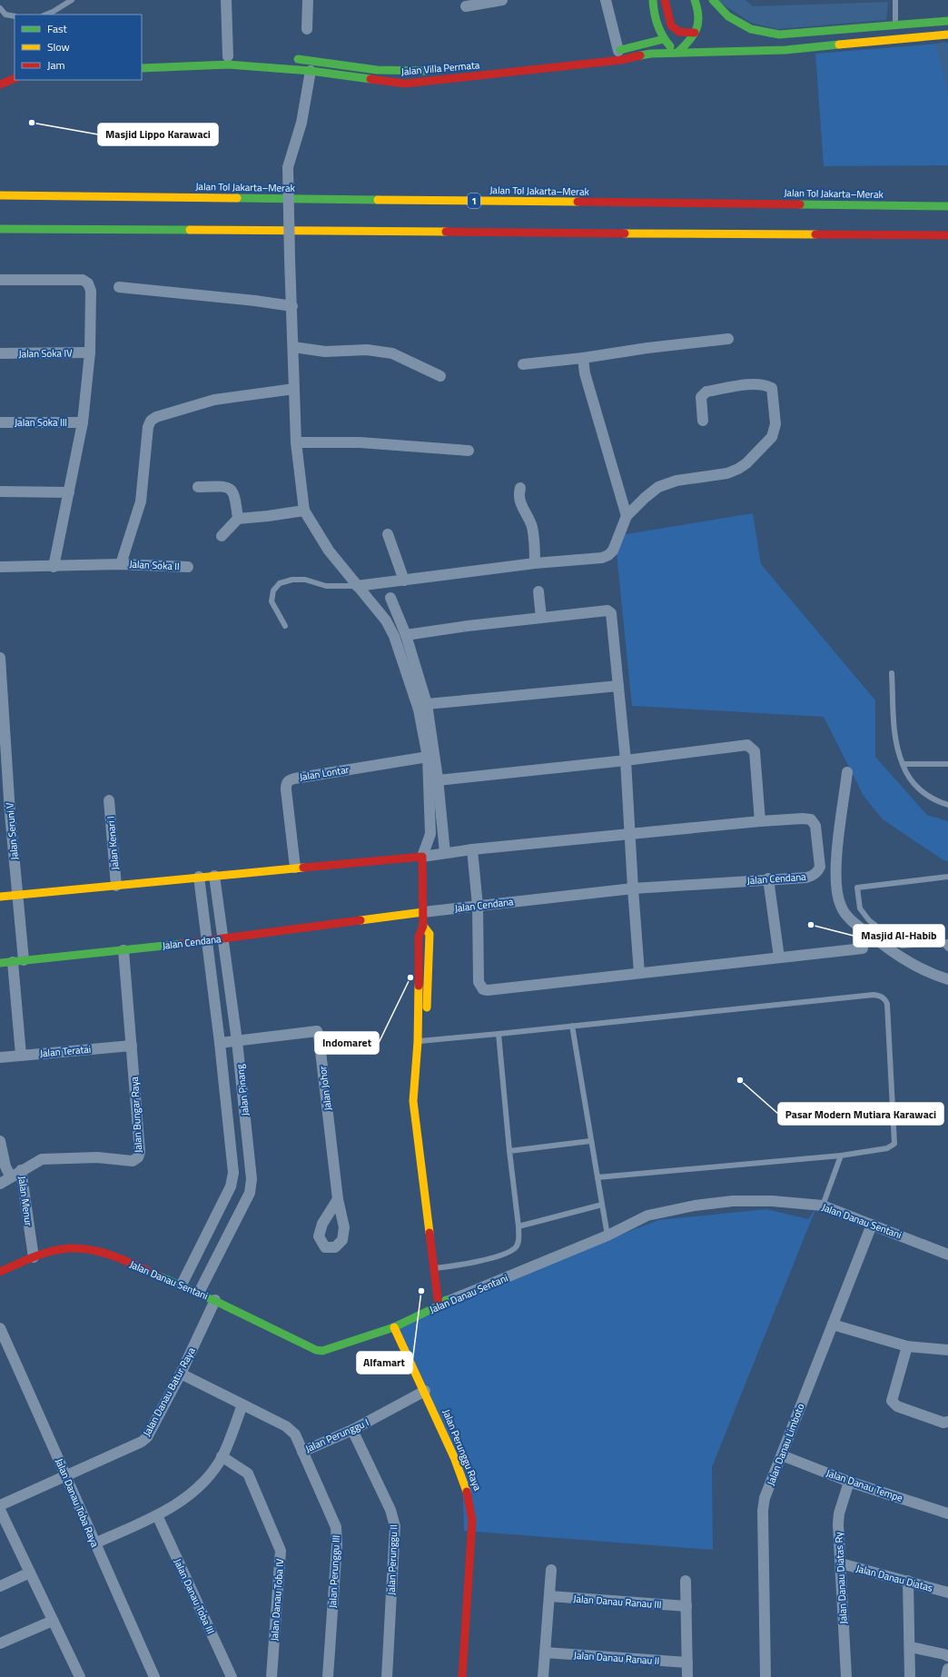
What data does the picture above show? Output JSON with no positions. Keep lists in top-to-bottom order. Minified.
{"streets":{"main road":["Jalan Villa Permata","Jalan Tol Jakarta–Merak","1","Jalan Cendana","Jalan Danau Sentani","Jalan Perunggu Raya"],"street":["Jalan Soka IV","Jalan Soka III","Jalan Soka II","Jalan Lontar","Jalan Seruni V","Jalan Kenari I","Jalan Teratai","Jalan Johor","Jalan Pinang","Jalan Bungar Raya","Jalan Menur","Jalan Danau Batur Raya","Jalan Perunggu I","Jalan Danau Limboto","Jalan Danau Tempe","Jalan Danau Toba Raya","Jalan Perunggu II","Jalan Perunggu III","Jalan Danau Diatas Ry","Jalan Danau Diatas","Jalan Danau Toba III","Jalan Danau Toba IV","Jalan Danau Ranau III","Jalan Danau Ranau II"]},"crossings":[["Jalan Lontar","Jalan Cendana"],["Jalan Seruni V","Jalan Cendana"],["Jalan Seruni V","Jalan Teratai"],["Jalan Kenari I","Jalan Cendana"],["Jalan Cendana","Jalan Pinang"],["Jalan Cendana","Jalan Bungar Raya"],["Jalan Teratai","Jalan Bungar Raya"],["Jalan Johor","Jalan Pinang"],["Jalan Pinang","Jalan Danau Sentani"],["Jalan Bungar Raya","Jalan Menur"],["Jalan Menur","Jalan Danau Sentani"],["Jalan Danau Sentani","Jalan Danau Batur Raya"],["Jalan Danau Sentani","Jalan Danau Limboto"],["Jalan Danau Sentani","Jalan Perunggu Raya"],["Jalan Danau Batur Raya","Jalan Perunggu I"],["Jalan Danau Batur Raya","Jalan Danau Toba Raya"],["Jalan Perunggu I","Jalan Perunggu Raya"],["Jalan Perunggu I","Jalan Perunggu II"],["Jalan Perunggu I","Jalan Perunggu III"],["Jalan Danau Limboto","Jalan Danau Tempe"],["Jalan Danau Tempe","Jalan Danau Diatas Ry"],["Jalan Danau Diatas Ry","Jalan Danau Diatas"]],"places":["Masjid Lippo Karawaci","Masjid Al-Habib","Indomaret","Pasar Modern Mutiara Karawaci","Alfamart"],"legend":["Fast","Slow","Jam"]}
